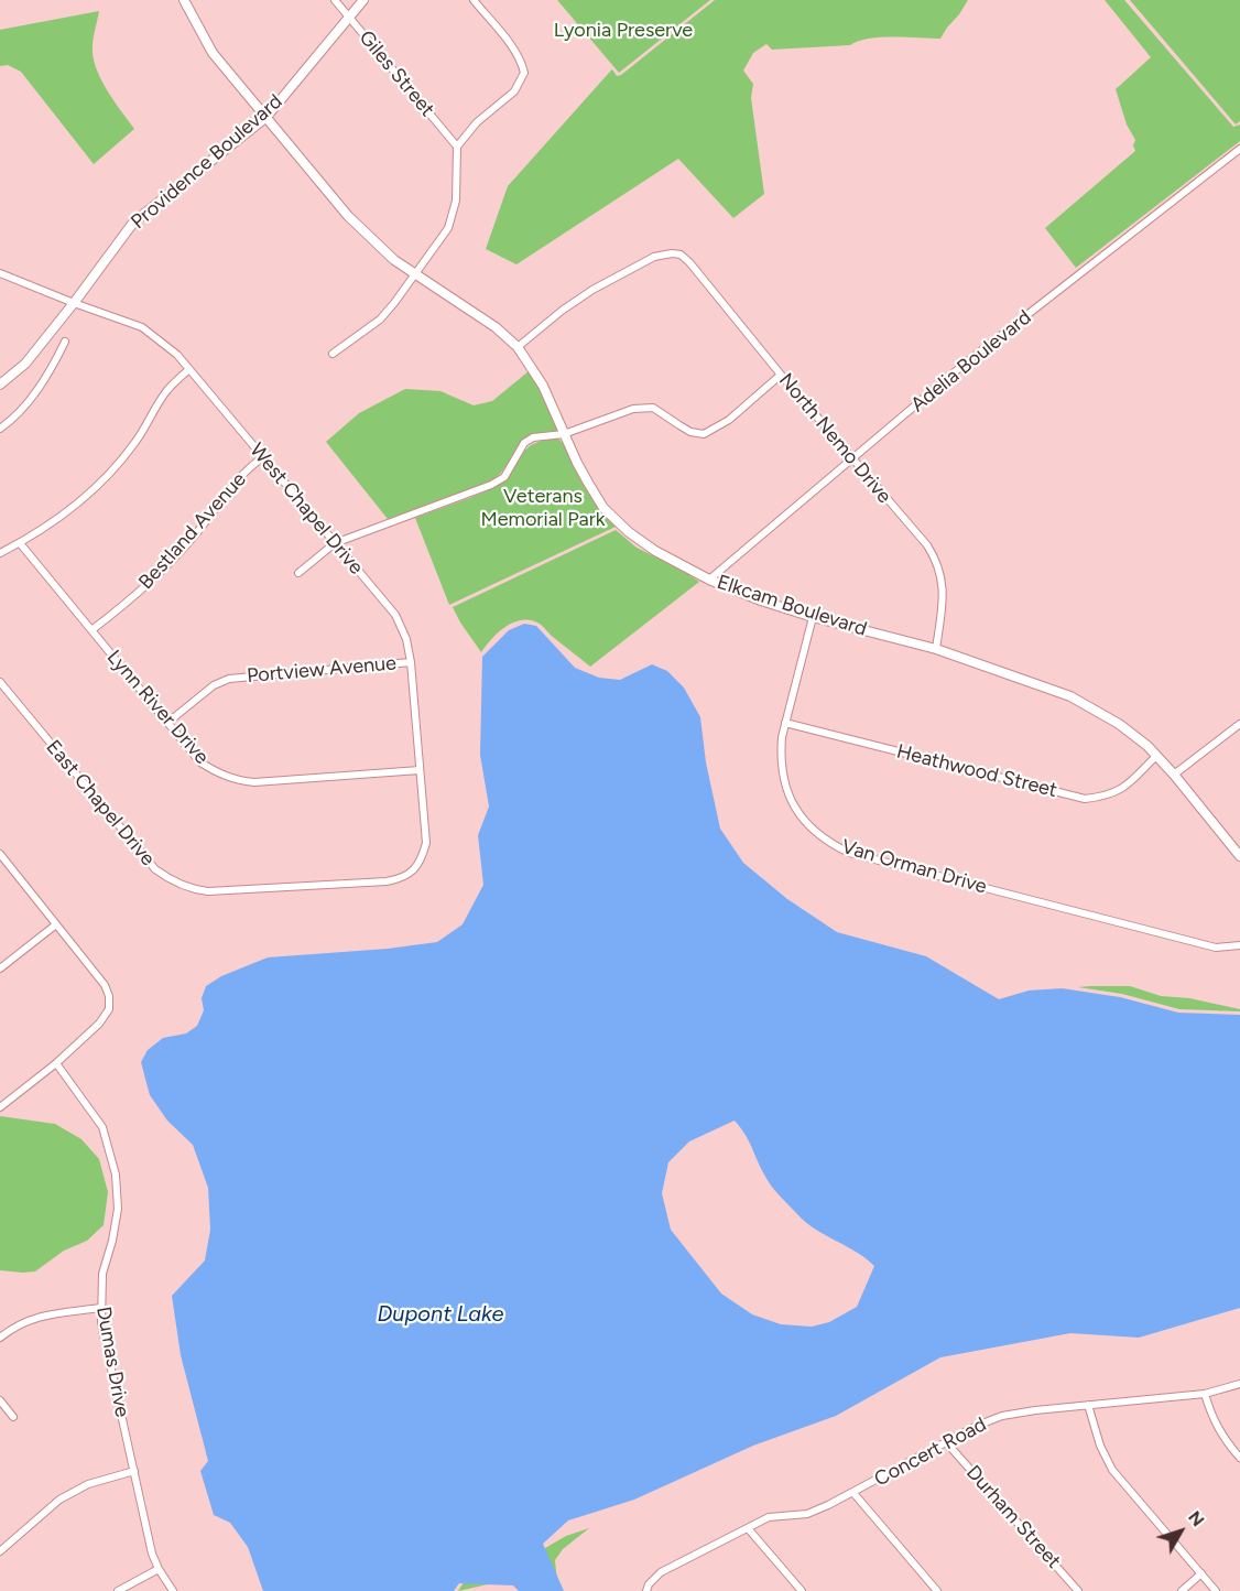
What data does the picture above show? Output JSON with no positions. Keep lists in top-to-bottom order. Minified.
{"streets":{"main road":["Providence Boulevard"],"street":["Giles Street","Adelia Boulevard","North Nemo Drive","West Chapel Drive","Bestland Avenue","Elkcam Boulevard","Portview Avenue","Lynn River Drive","Heathwood Street","East Chapel Drive","Van Orman Drive","Dumas Drive","Concert Road","Durham Street"]},"crossings":[["Giles Street","Providence Boulevard"],["Providence Boulevard","West Chapel Drive"],["Providence Boulevard","Elkcam Boulevard"],["Adelia Boulevard","North Nemo Drive"],["Adelia Boulevard","Elkcam Boulevard"],["North Nemo Drive","Elkcam Boulevard"],["West Chapel Drive","Bestland Avenue"],["West Chapel Drive","Portview Avenue"],["West Chapel Drive","Lynn River Drive"],["West Chapel Drive","East Chapel Drive"],["Bestland Avenue","Lynn River Drive"],["Elkcam Boulevard","Heathwood Street"],["Elkcam Boulevard","Van Orman Drive"],["Portview Avenue","Lynn River Drive"],["Heathwood Street","Van Orman Drive"],["Concert Road","Durham Street"]],"water":["Dupont Lake"],"parks":["Lyonia Preserve","Veterans Memorial Park"],"north":"top right"}
